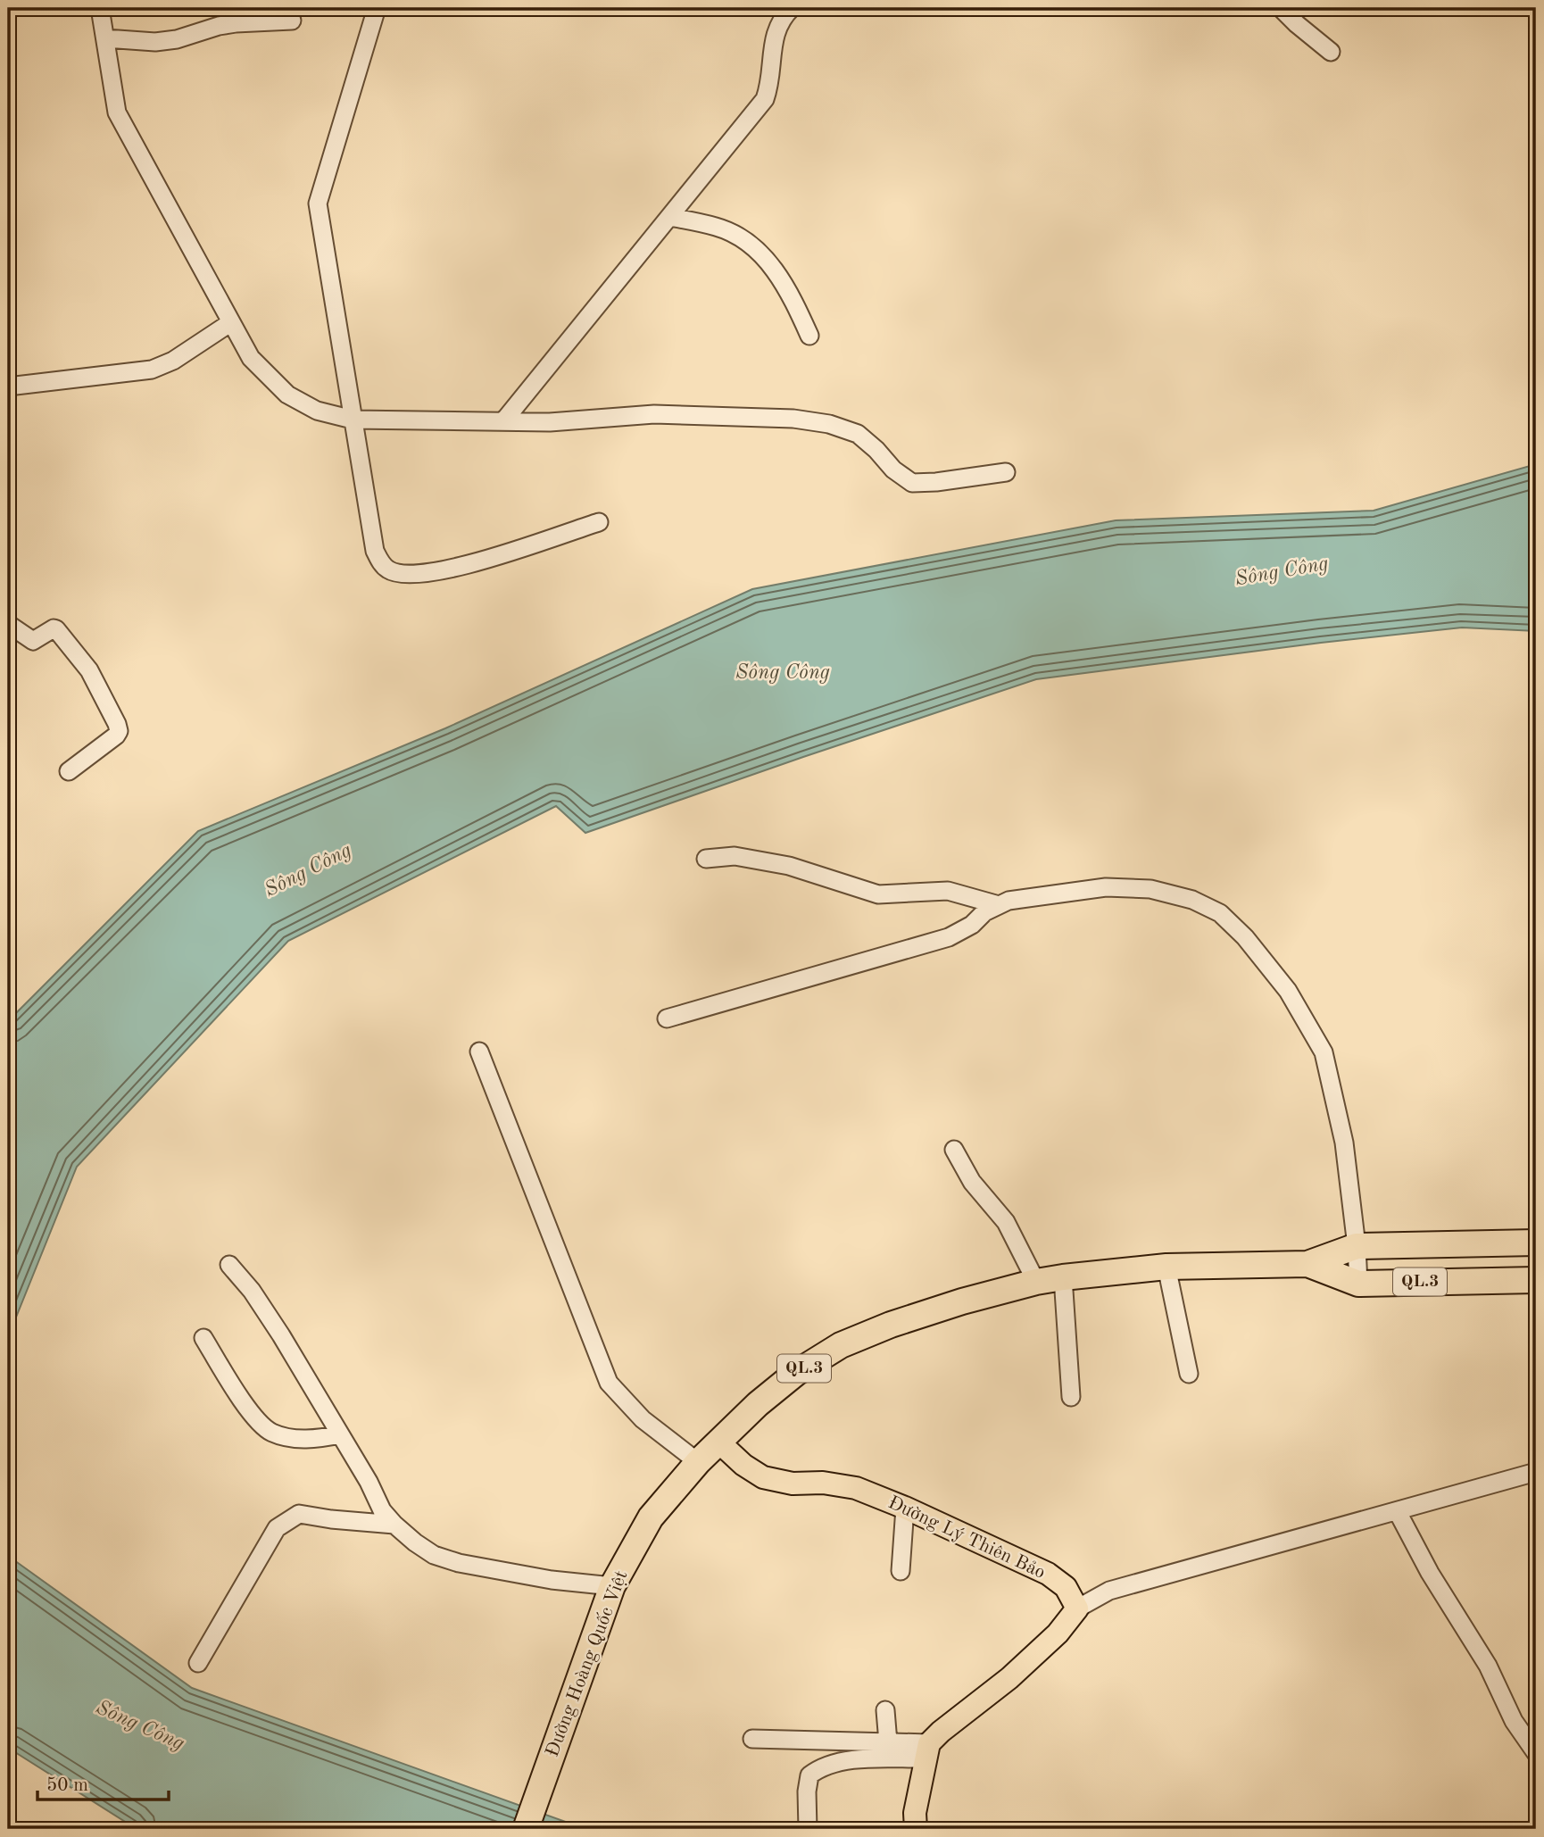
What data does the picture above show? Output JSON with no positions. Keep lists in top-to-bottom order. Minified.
{"streets":{"highway":["QL.3","Đường Hoàng Quốc Việt"],"main road":["Đường Lý Thiên Bảo"]},"crossings":[["Đường Lý Thiên Bảo","Đường Hoàng Quốc Việt"]],"water":["Sông Công"],"scale_bar":"50 m"}
